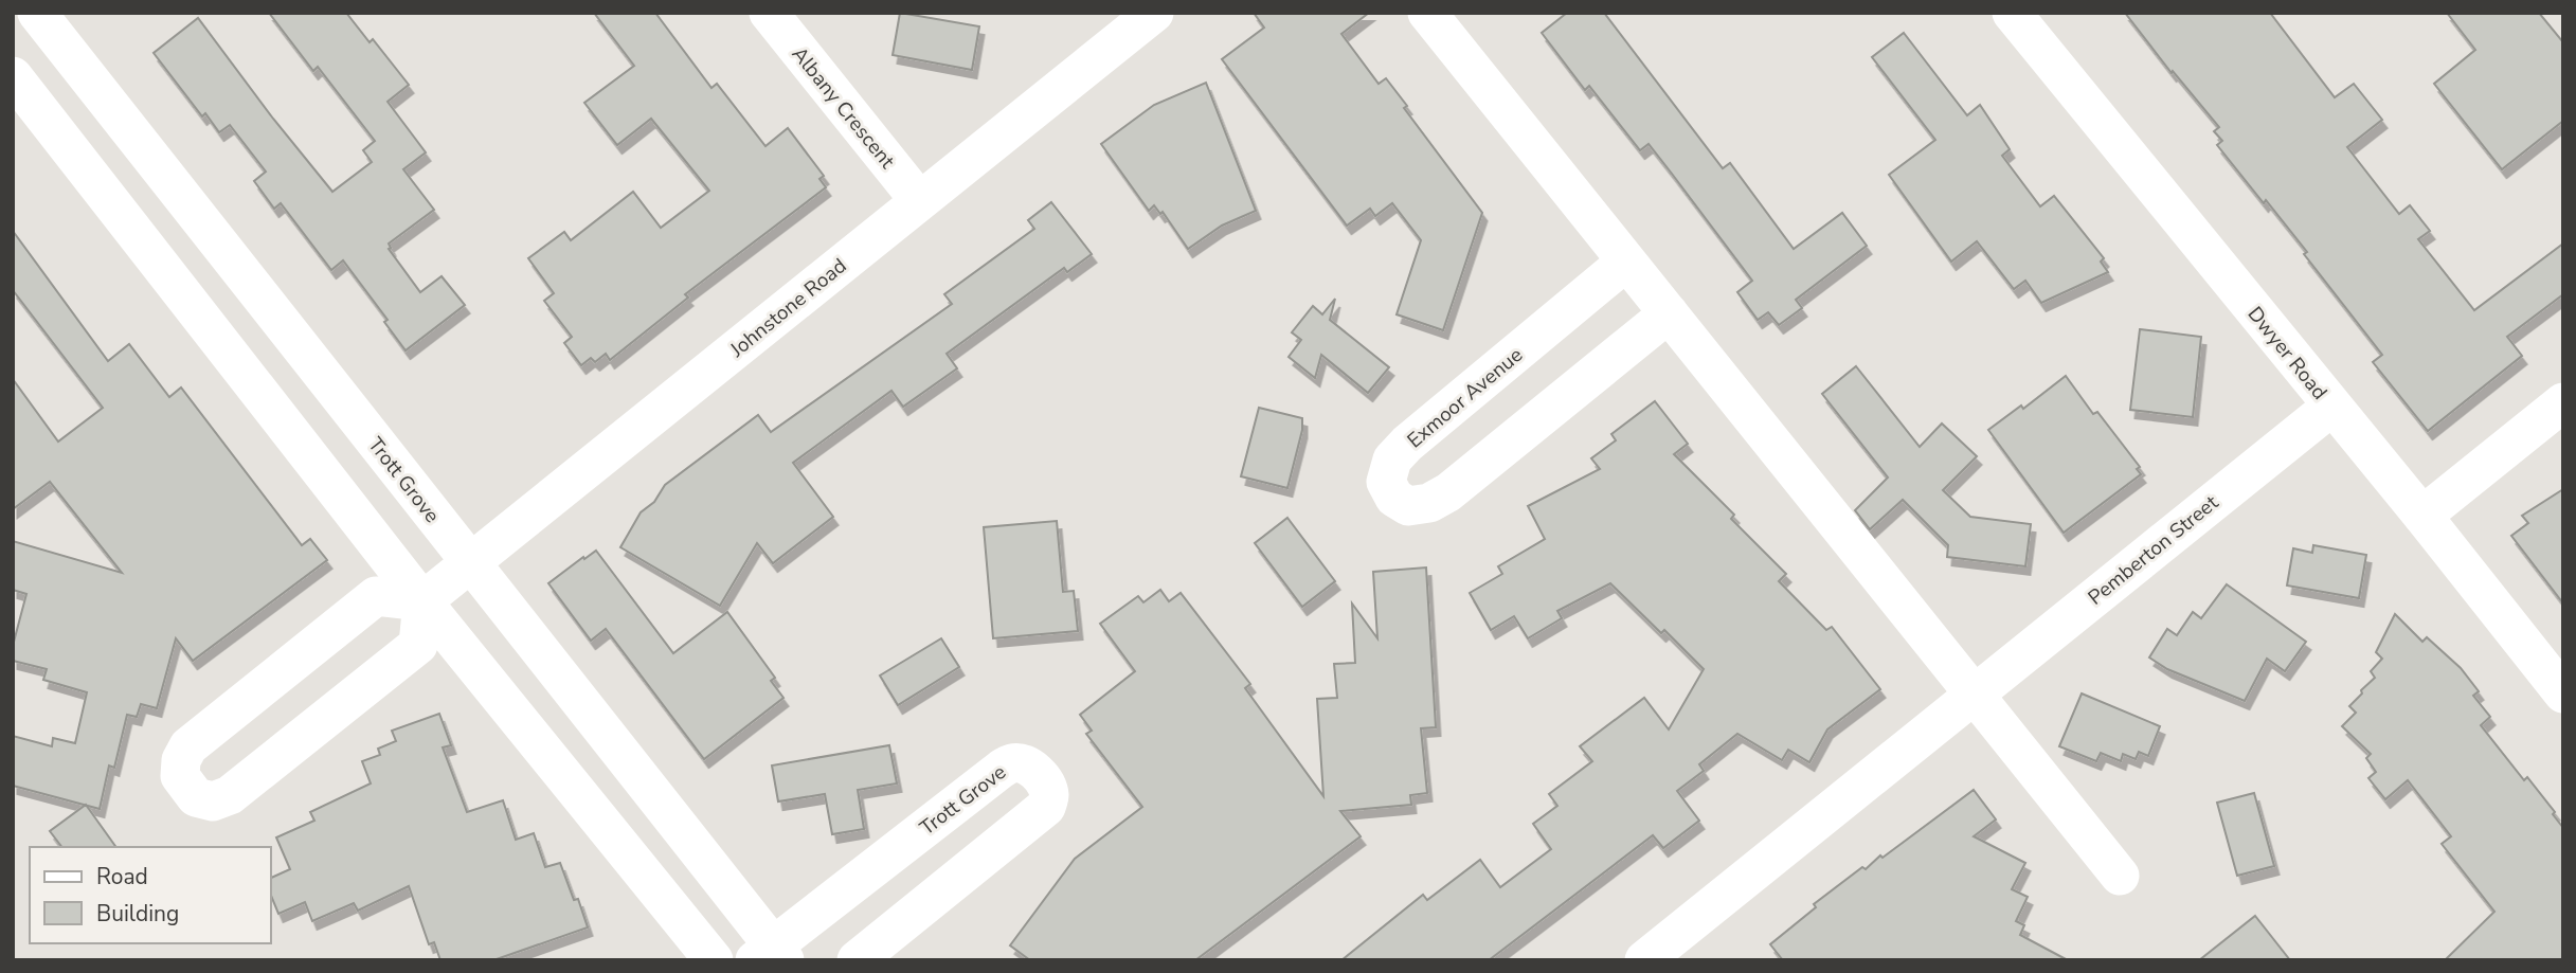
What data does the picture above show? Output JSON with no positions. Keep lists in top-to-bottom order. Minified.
{"streets":{"street":["Albany Crescent","Johnstone Road","Dwyer Road","Exmoor Avenue","Trott Grove","Pemberton Street"]},"crossings":[["Albany Crescent","Johnstone Road"],["Johnstone Road","Trott Grove"],["Dwyer Road","Pemberton Street"]],"legend":["Road","Building"]}
